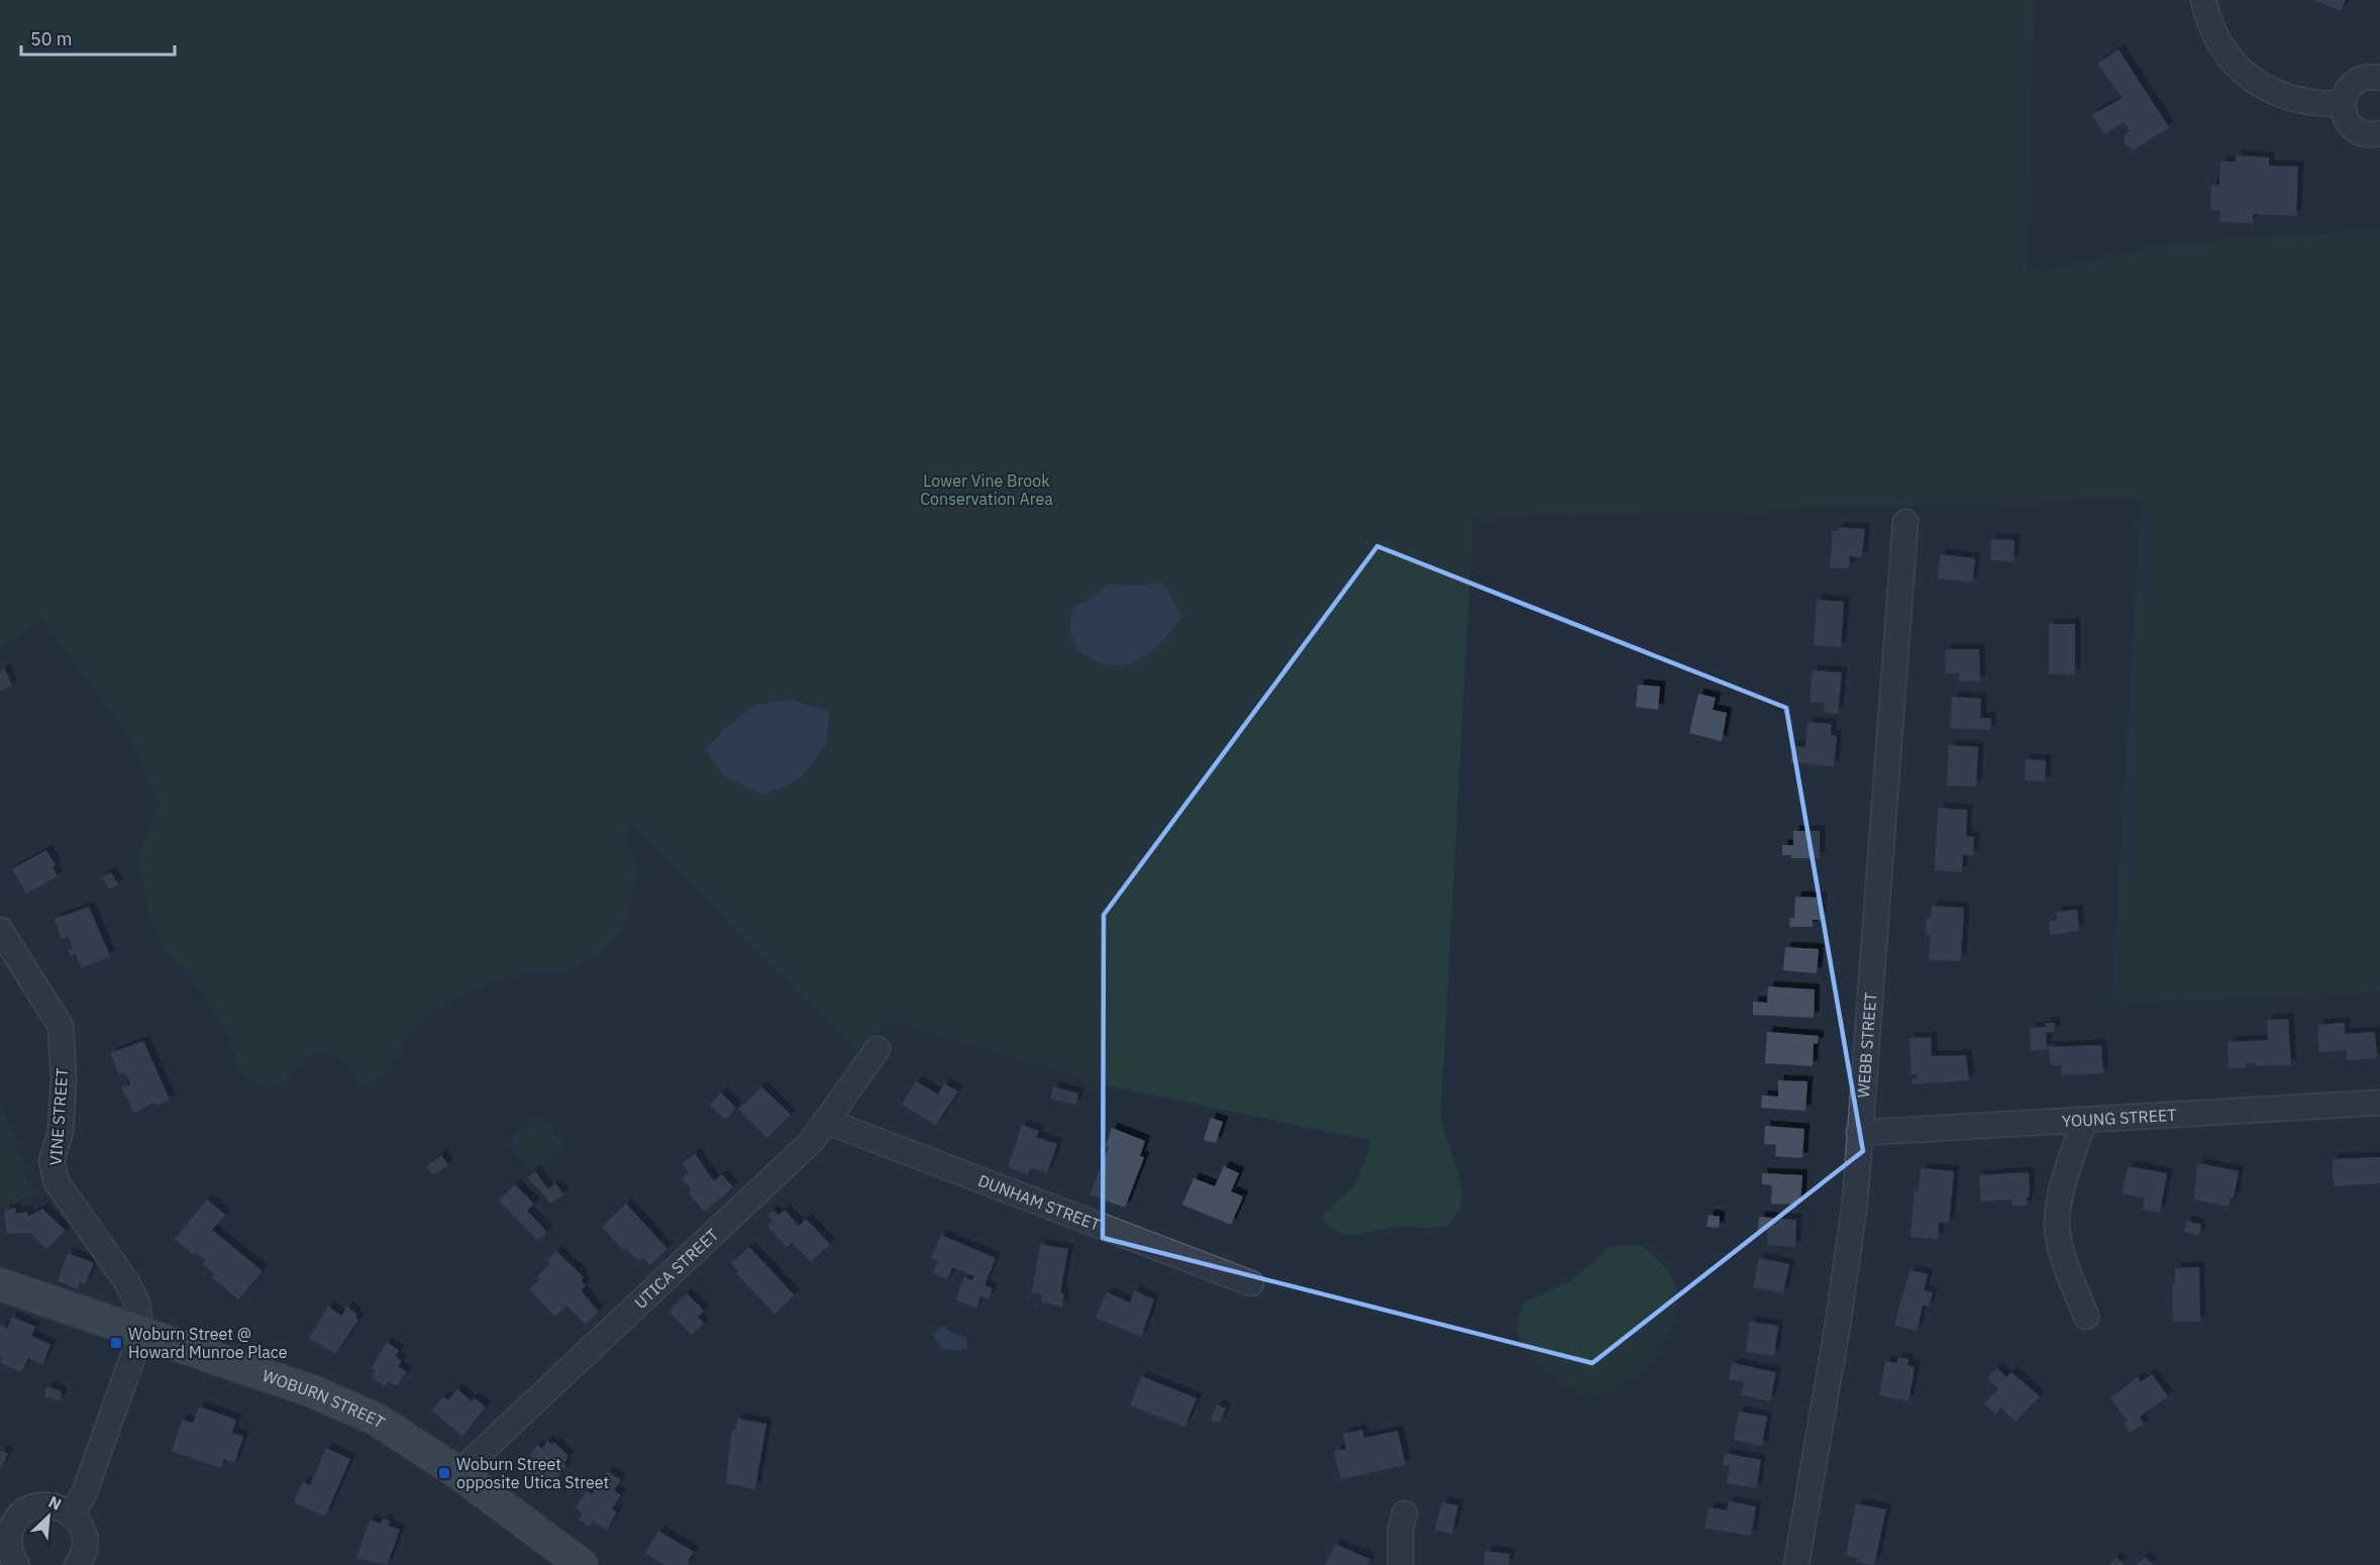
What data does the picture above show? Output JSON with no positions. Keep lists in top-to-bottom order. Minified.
{"streets":{"main road":["WOBURN STREET"],"street":["WEBB STREET","VINE STREET","YOUNG STREET","DUNHAM STREET","UTICA STREET"]},"crossings":[["WEBB STREET","YOUNG STREET"],["VINE STREET","WOBURN STREET"],["DUNHAM STREET","UTICA STREET"],["UTICA STREET","WOBURN STREET"]],"parks":["Lower Vine Brook Conservation Area"],"places":{"transit":["Woburn Street @ Howard Munroe Place","Woburn Street opposite Utica Street"]},"scale_bar":"50 m","north":"top right"}
